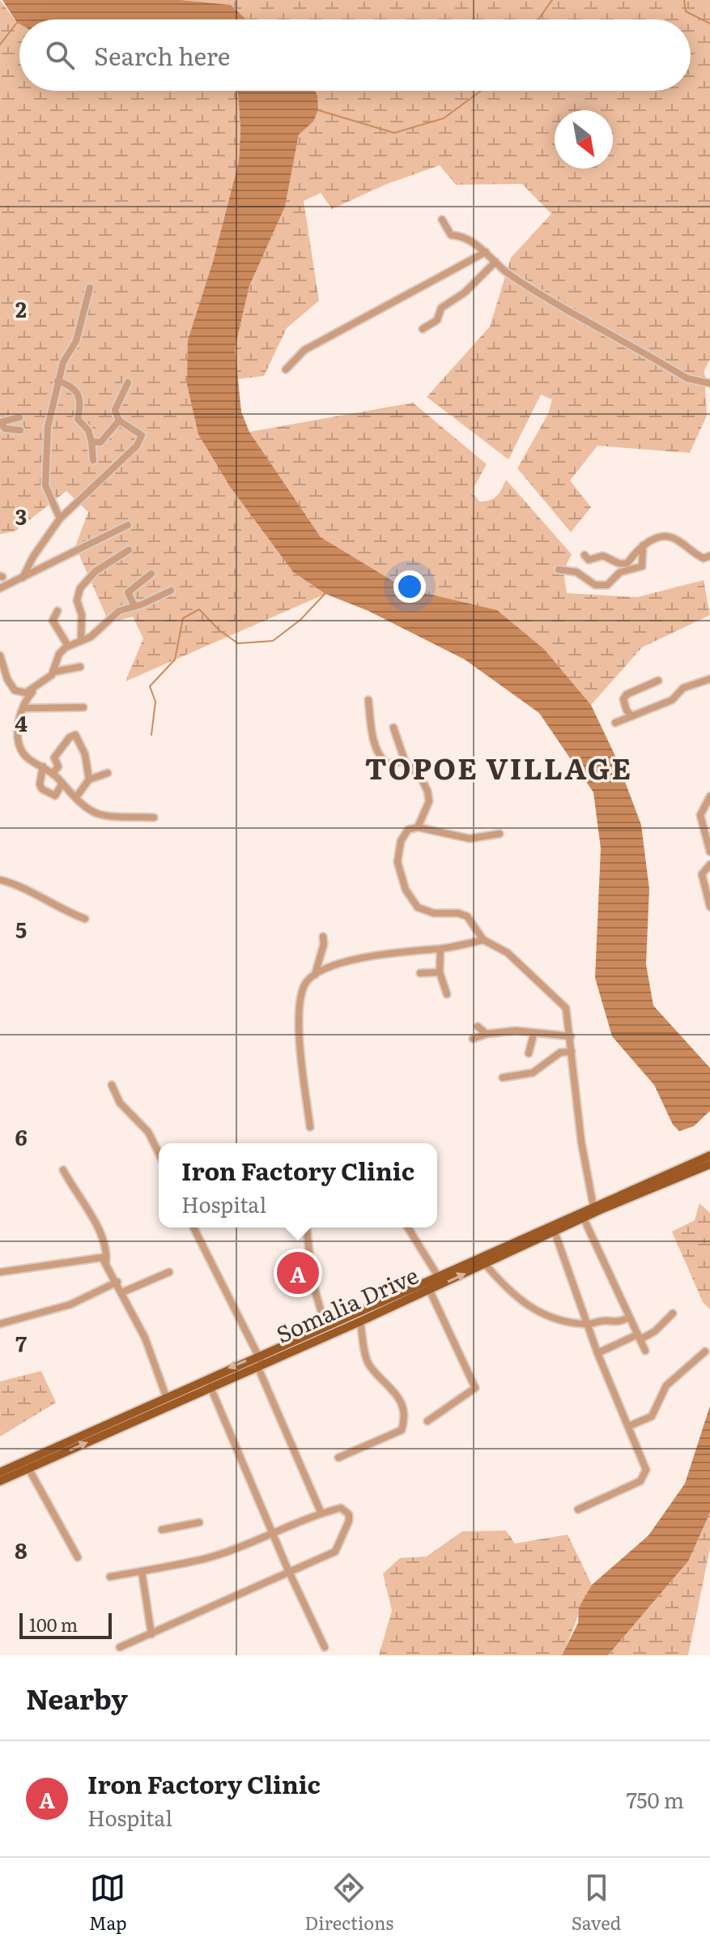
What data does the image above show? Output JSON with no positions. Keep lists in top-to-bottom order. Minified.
{"streets":{"main road":["Somalia Drive"]},"districts":["TOPOE VILLAGE"],"scale_bar":"100 m","north":"bottom right","page":{"search":"Search here","popup":["Iron Factory Clinic","Hospital"],"pins":"A","scale":"100 m","heading":"Nearby","list":[{"mark":"A","name":"Iron Factory Clinic","note":"Hospital","value":"750 m"}],"nav":["Map","Directions","Saved"]},"grid":{"rows":["2","3","4","5","6","7","8"]}}
